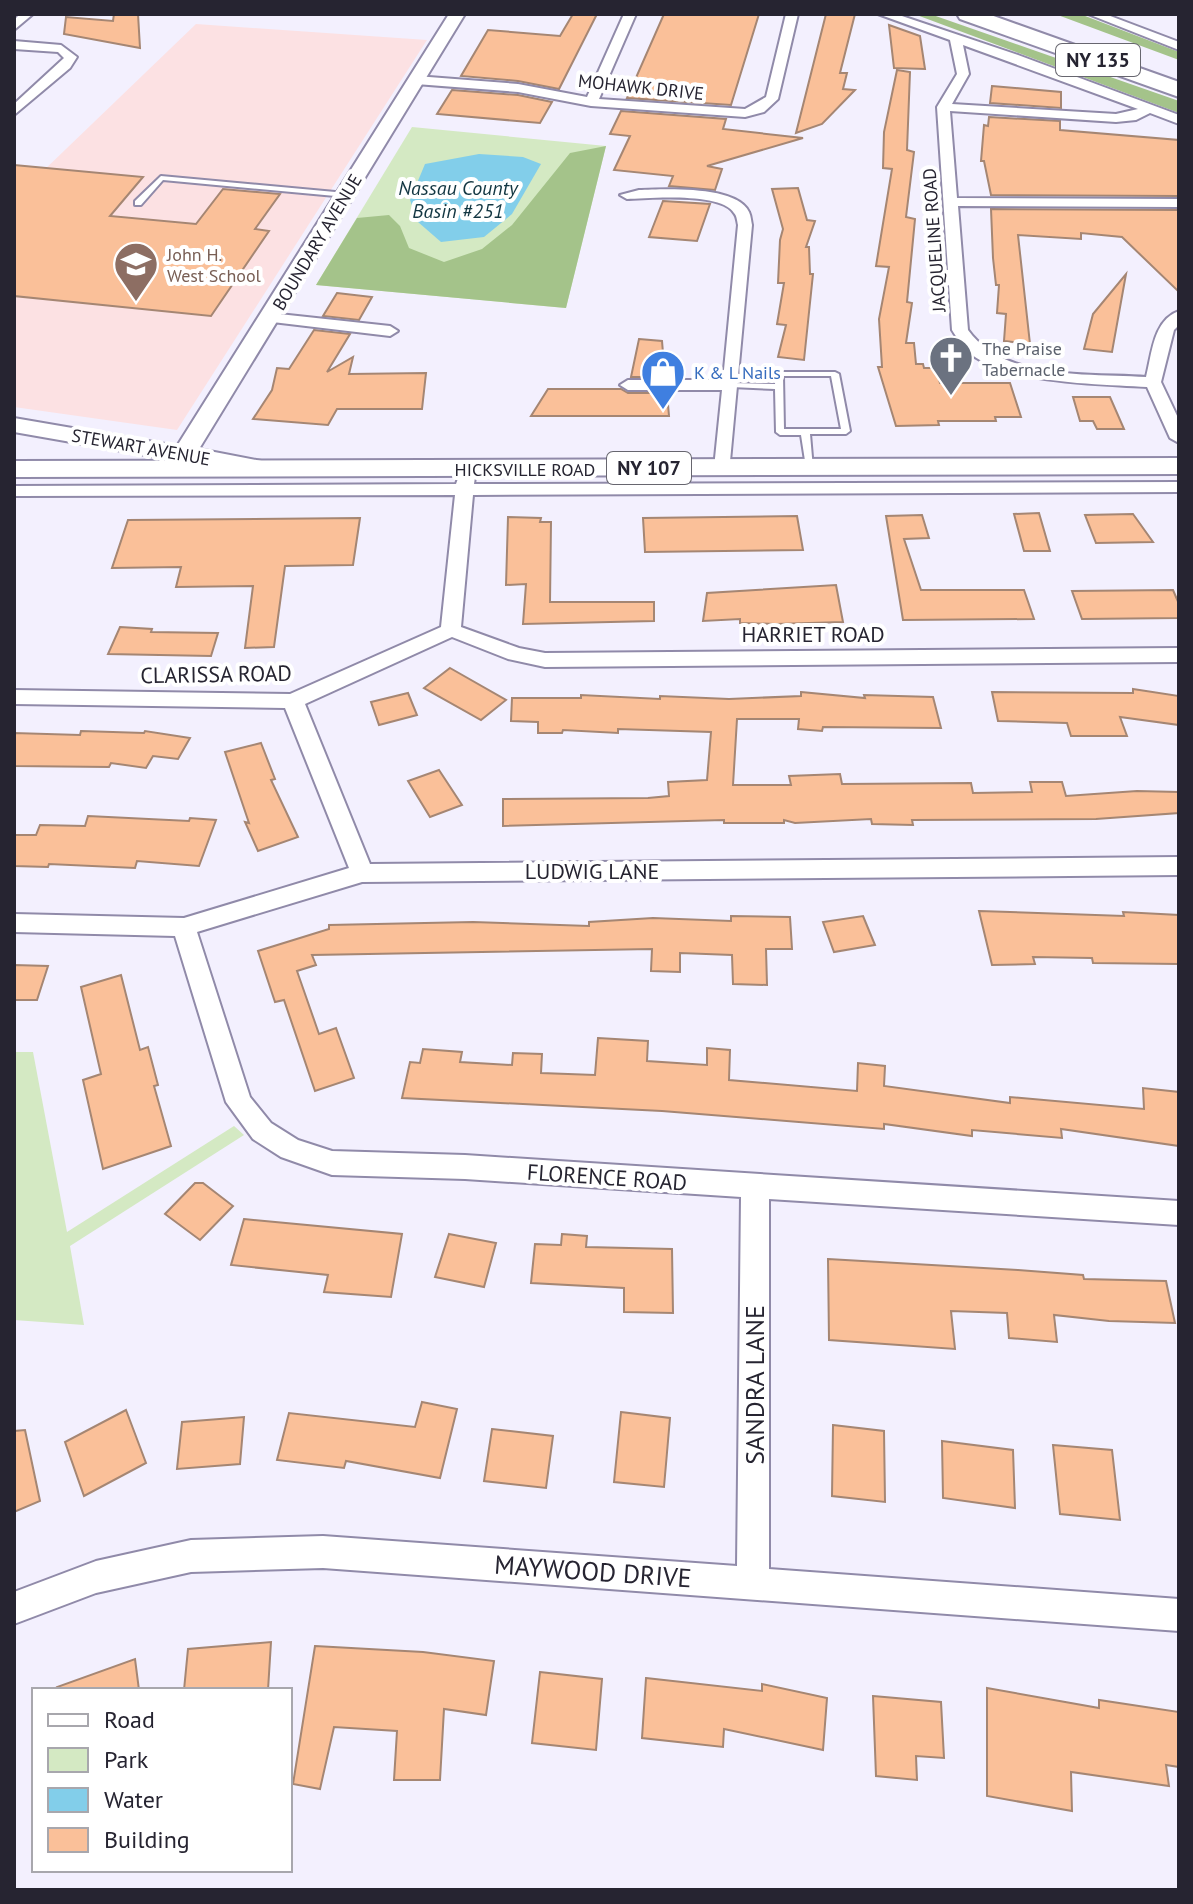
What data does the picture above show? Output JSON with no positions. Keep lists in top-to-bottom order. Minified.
{"streets":{"highway":["NY 135"],"main road":["BOUNDARY AVENUE","STEWART AVENUE","NY 107","HICKSVILLE ROAD"],"street":["MOHAWK DRIVE","JACQUELINE ROAD","HARRIET ROAD","CLARISSA ROAD","LUDWIG LANE","FLORENCE ROAD","SANDRA LANE","MAYWOOD DRIVE"]},"crossings":[["MOHAWK DRIVE","BOUNDARY AVENUE"],["BOUNDARY AVENUE","STEWART AVENUE"],["BOUNDARY AVENUE","HICKSVILLE ROAD"],["STEWART AVENUE","HICKSVILLE ROAD"],["HARRIET ROAD","CLARISSA ROAD"],["LUDWIG LANE","FLORENCE ROAD"],["FLORENCE ROAD","SANDRA LANE"],["SANDRA LANE","MAYWOOD DRIVE"]],"water":["Nassau County Basin #251"],"places":{"school or university":["John H. West School"],"church":["The Praise Tabernacle"],"shop":["K & L Nails"]},"legend":["Road","Park","Water","Building"]}
